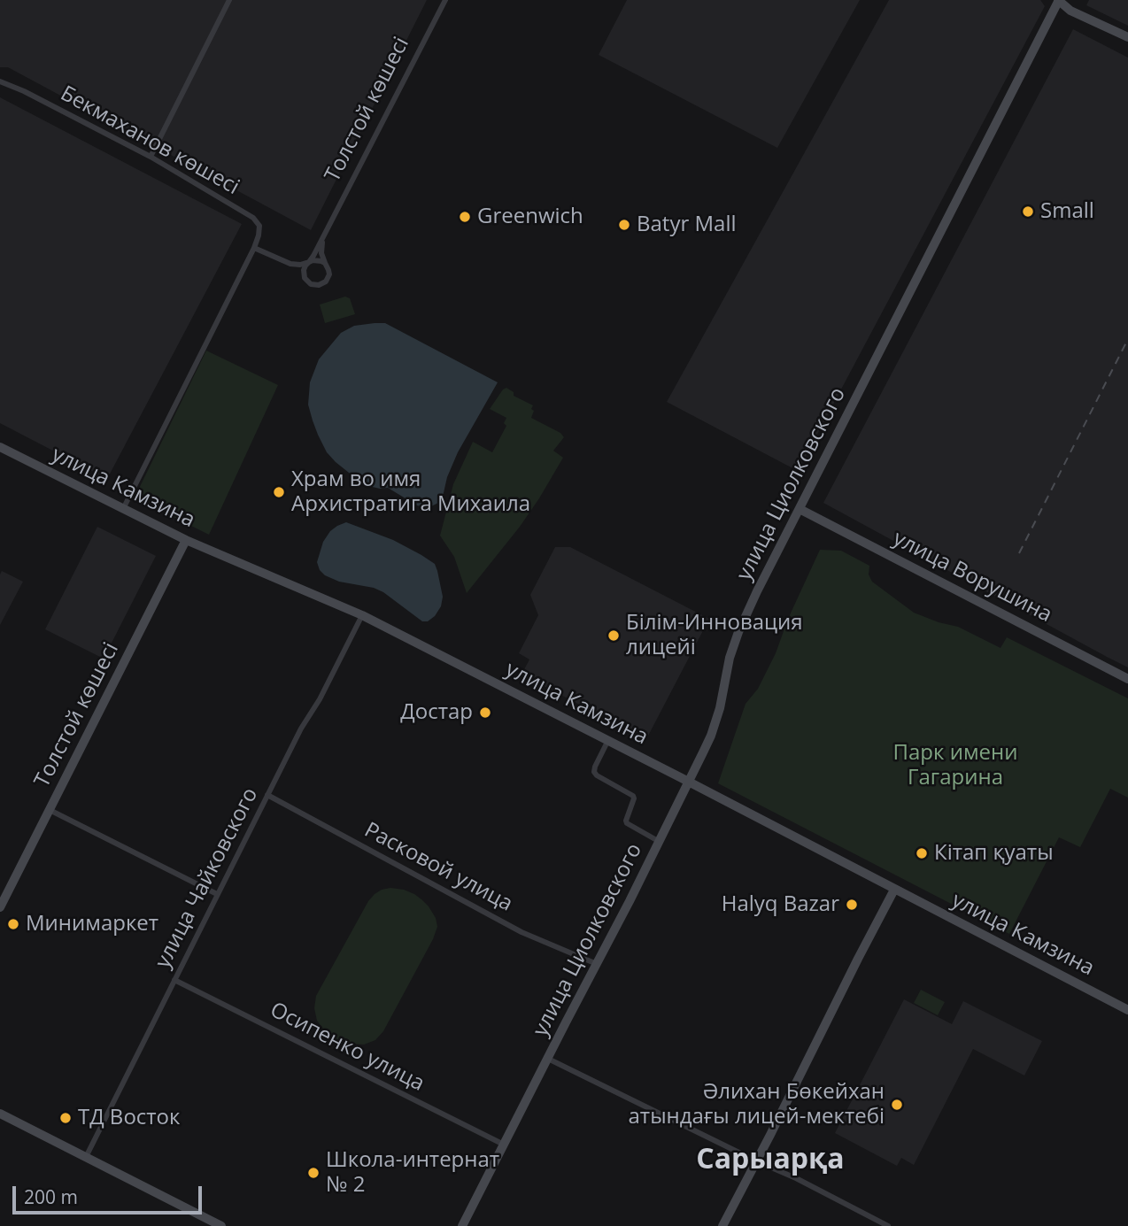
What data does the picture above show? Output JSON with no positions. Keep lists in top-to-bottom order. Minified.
{"streets":{"street":["Толстой көшесі","Бекмаханов көшесі","улица Циолковского","улица Камзина","улица Ворушина","Расковой улица","улица Чайковского","Осипенко улица"]},"crossings":[["Толстой көшесі","улица Камзина"],["улица Циолковского","улица Камзина"],["улица Циолковского","улица Ворушина"],["улица Циолковского","Расковой улица"],["улица Циолковского","Осипенко улица"],["улица Камзина","улица Чайковского"],["Расковой улица","улица Чайковского"],["улица Чайковского","Осипенко улица"]],"districts":["Сарыарқа"],"parks":["Парк имени Гагарина"],"places":["Small","Greenwich","Batyr Mall","Храм во имя Архистратига Михаила","Білім-Инновация лицейі","Достар","Кітап қуаты","Halyq Bazar","Минимаркет","Әлихан Бөкейхан атындағы лицей-мектебі","ТД Восток","Школа-интернат № 2"],"scale_bar":"200 m"}
